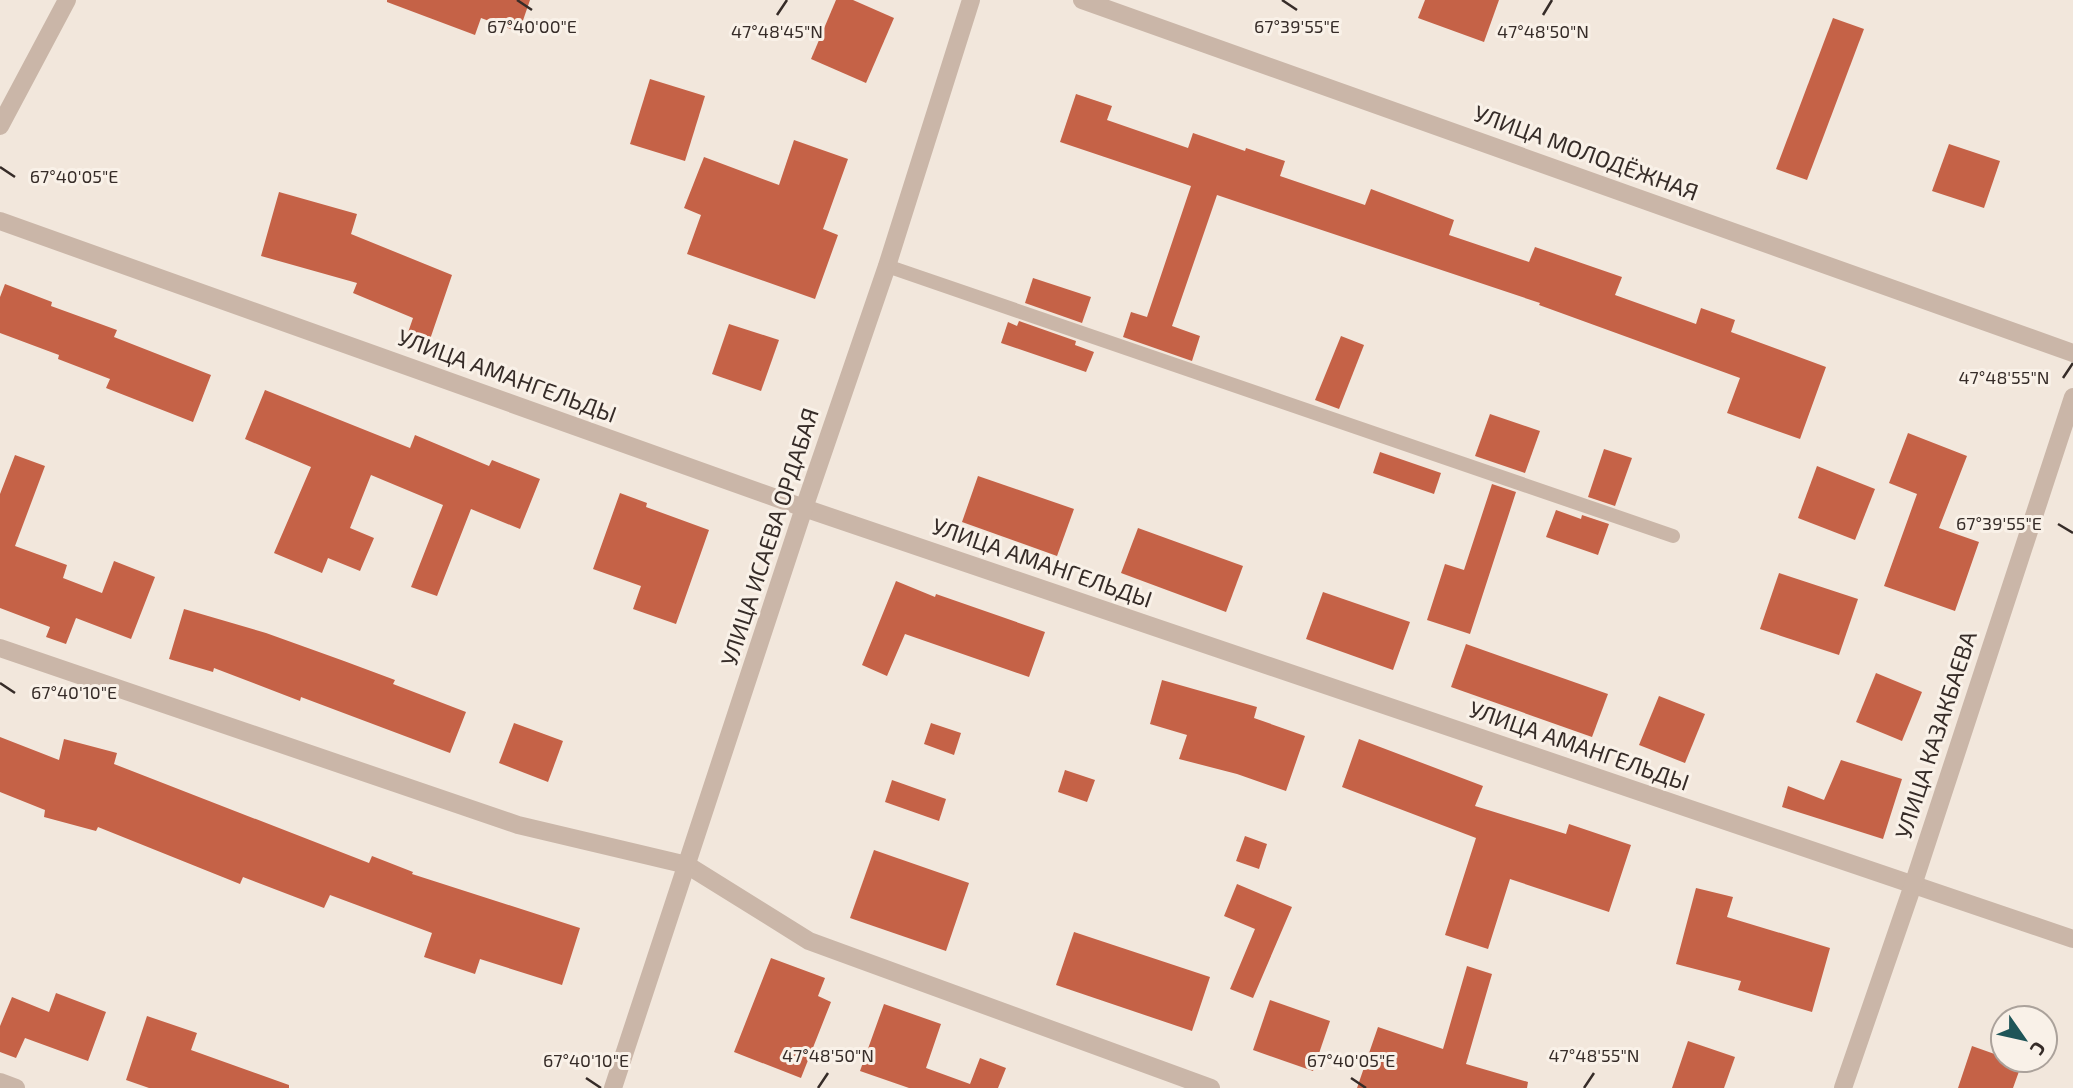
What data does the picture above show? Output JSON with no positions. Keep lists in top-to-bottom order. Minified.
{"streets":{"street":["УЛИЦА МОЛОДЁЖНАЯ","УЛИЦА АМАНГЕЛЬДЫ","УЛИЦА ИСАЕВА ОРДАБАЯ","УЛИЦА КАЗАКБАЕВА"]},"crossings":[["УЛИЦА АМАНГЕЛЬДЫ","УЛИЦА ИСАЕВА ОРДАБАЯ"],["УЛИЦА АМАНГЕЛЬДЫ","УЛИЦА КАЗАКБАЕВА"]],"north":"bottom right","coordinates":["67°40'00\"E","67°39'55\"E","47°48'45\"N","47°48'50\"N","67°40'05\"E","47°48'55\"N","67°40'10\"E"]}
